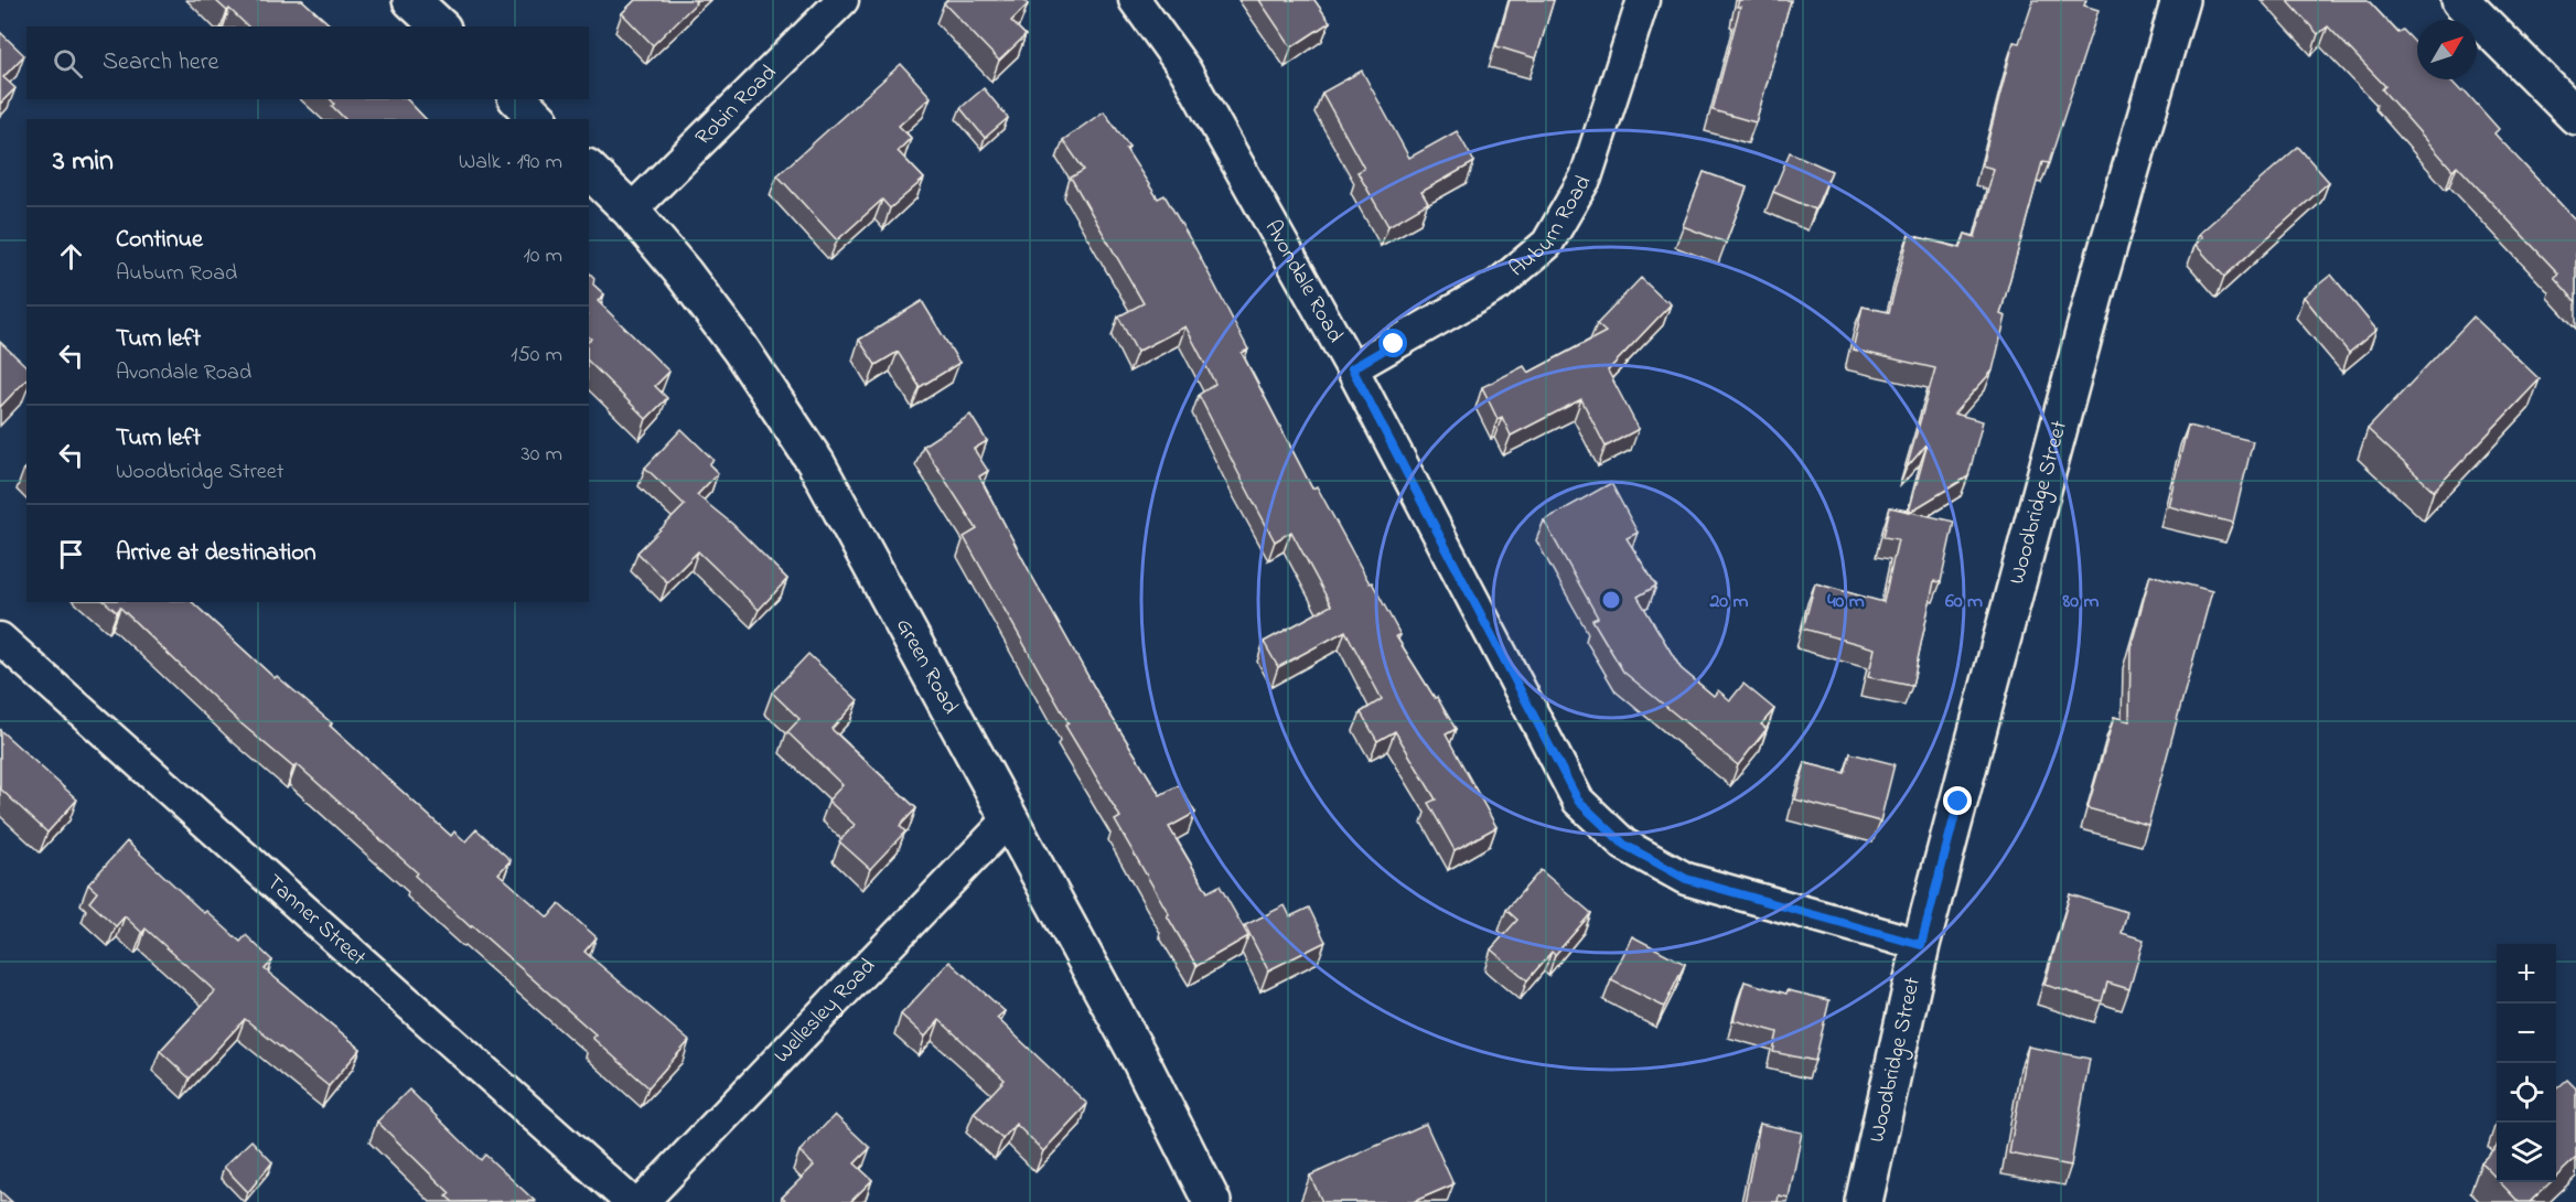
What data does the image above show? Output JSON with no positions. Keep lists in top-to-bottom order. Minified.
{"streets":{"street":["Robin Road","Auburn Road","Avondale Road","Woodbridge Street","Green Road","Tanner Street","Wellesley Road"]},"crossings":[["Robin Road","Green Road"],["Auburn Road","Avondale Road"],["Avondale Road","Woodbridge Street"],["Green Road","Wellesley Road"]],"north":"top right","page":{"search":"Search here","heading":["3 min","Walk · 190 m"],"list":[["Continue","Auburn Road","10 m"],["Turn left","Avondale Road","150 m"],["Turn left","Woodbridge Street","30 m"],"Arrive at destination"],"map_buttons":["+","−"]},"rings":["20 m","40 m","60 m","80 m"]}
